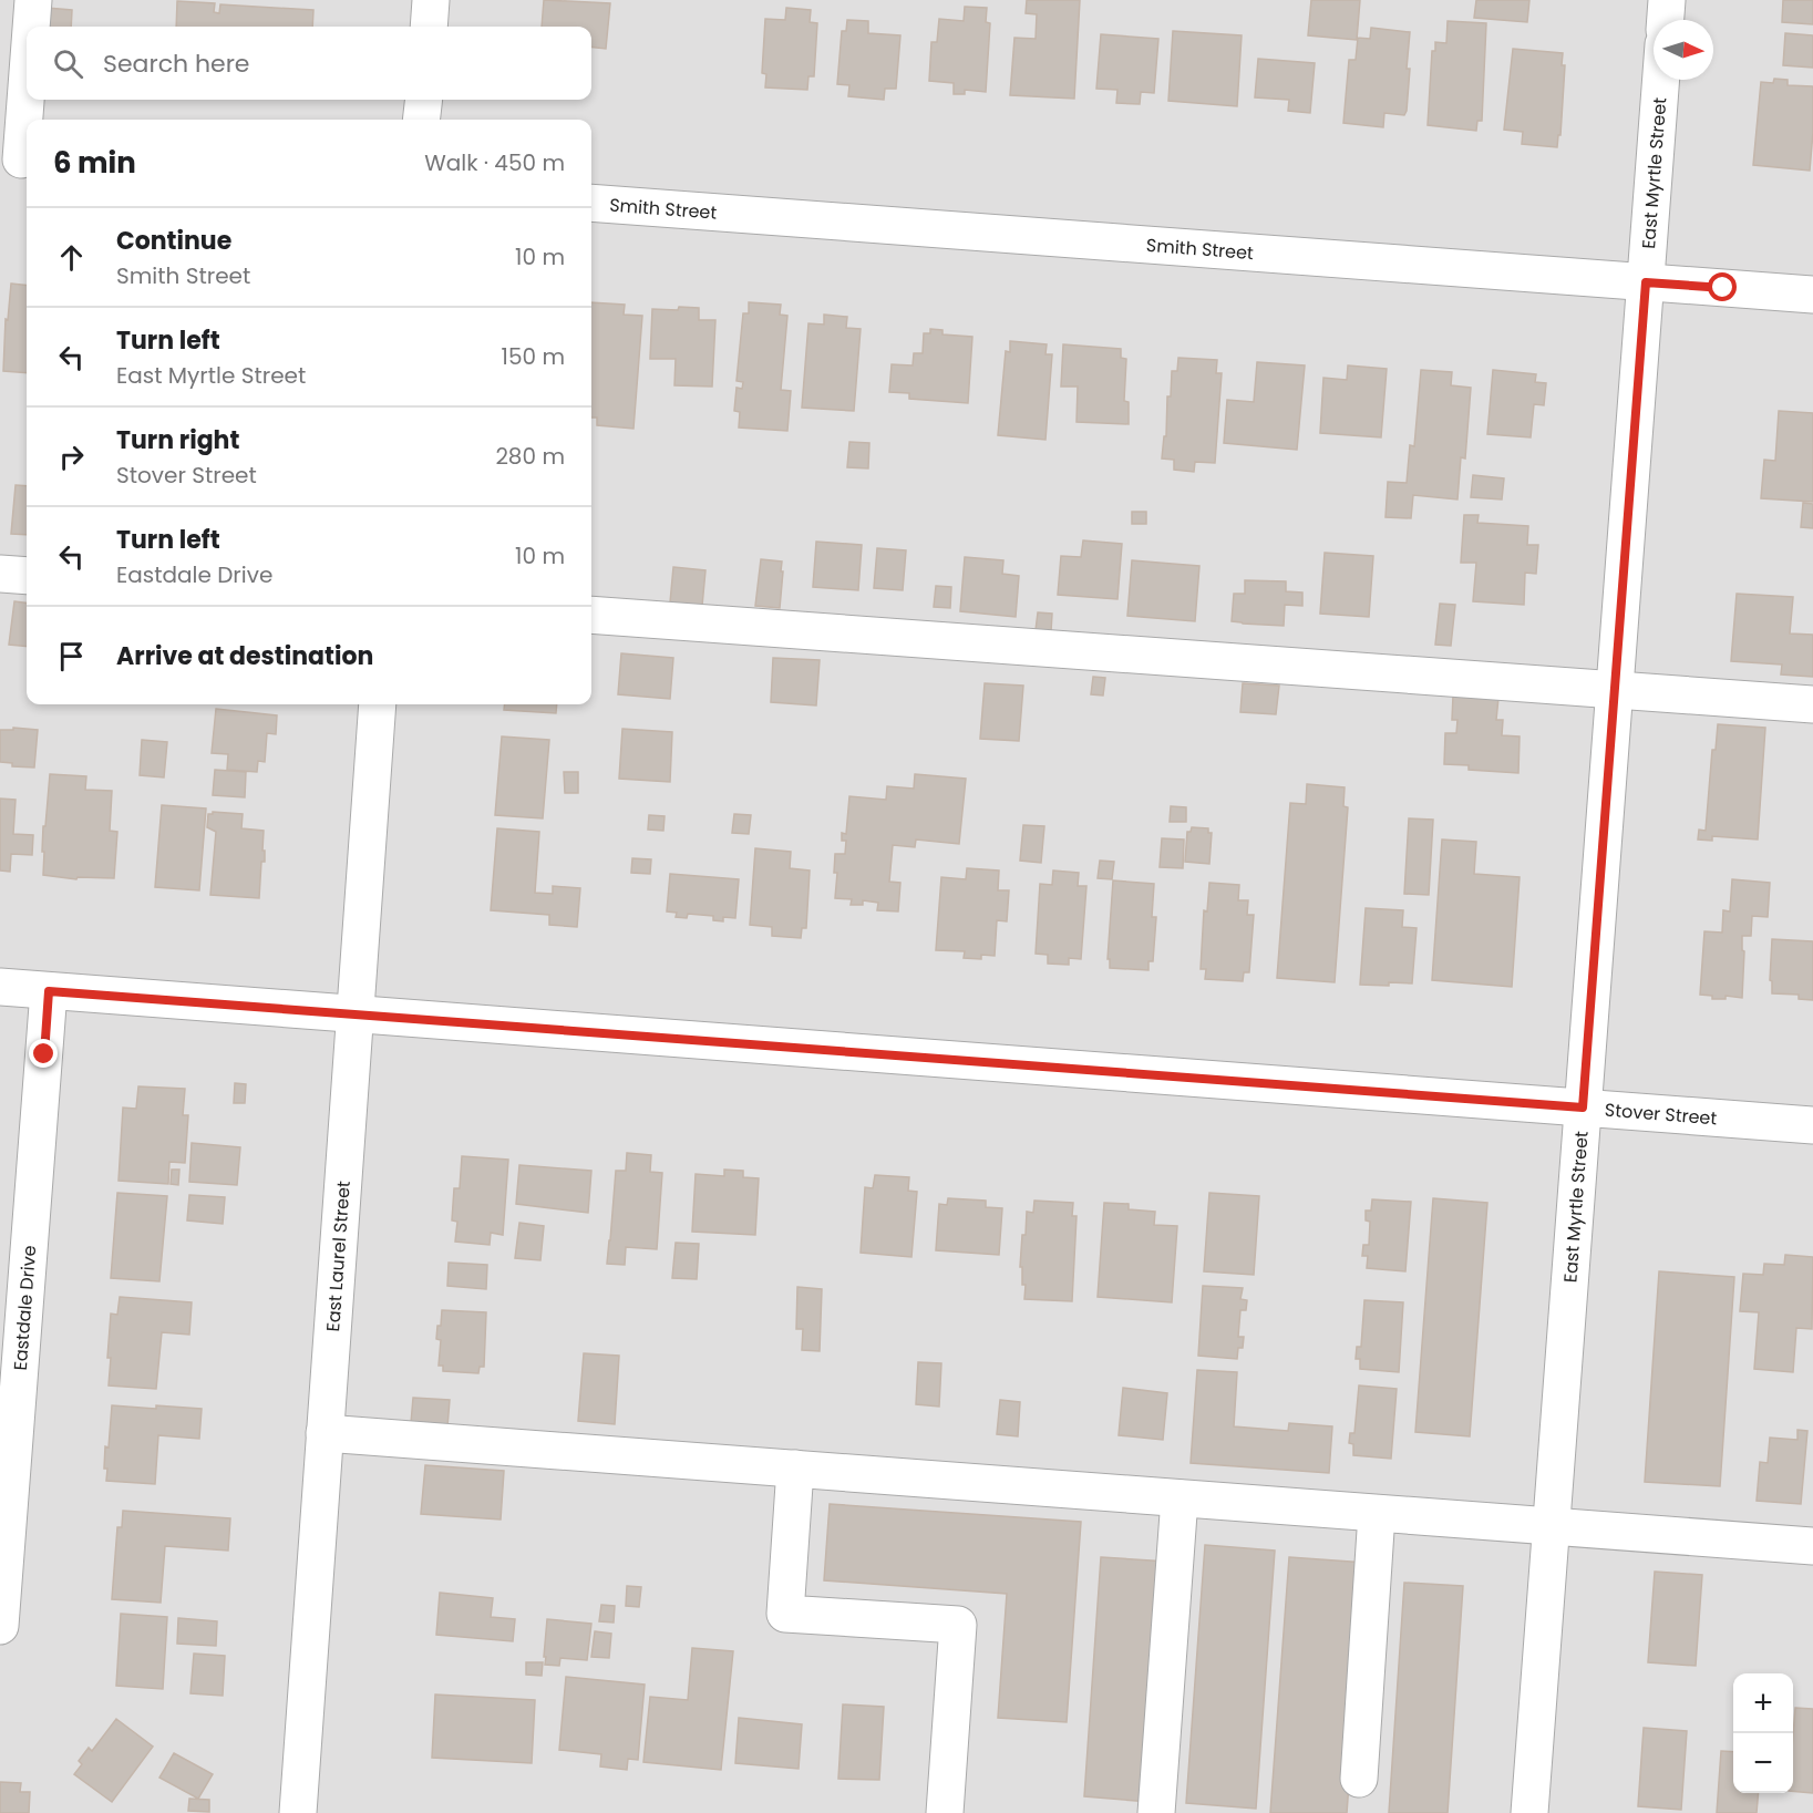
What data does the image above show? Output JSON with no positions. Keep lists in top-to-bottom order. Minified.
{"streets":{"street":["East Myrtle Street","Smith Street","Stover Street","East Laurel Street","Eastdale Drive"]},"crossings":[["East Myrtle Street","Smith Street"],["East Myrtle Street","Stover Street"],["Stover Street","East Laurel Street"],["Stover Street","Eastdale Drive"]],"north":"right","page":{"search":"Search here","heading":["6 min","Walk · 450 m"],"list":[["Continue","Smith Street","10 m"],["Turn left","East Myrtle Street","150 m"],["Turn right","Stover Street","280 m"],["Turn left","Eastdale Drive","10 m"],"Arrive at destination"],"map_buttons":["+","−"]}}
